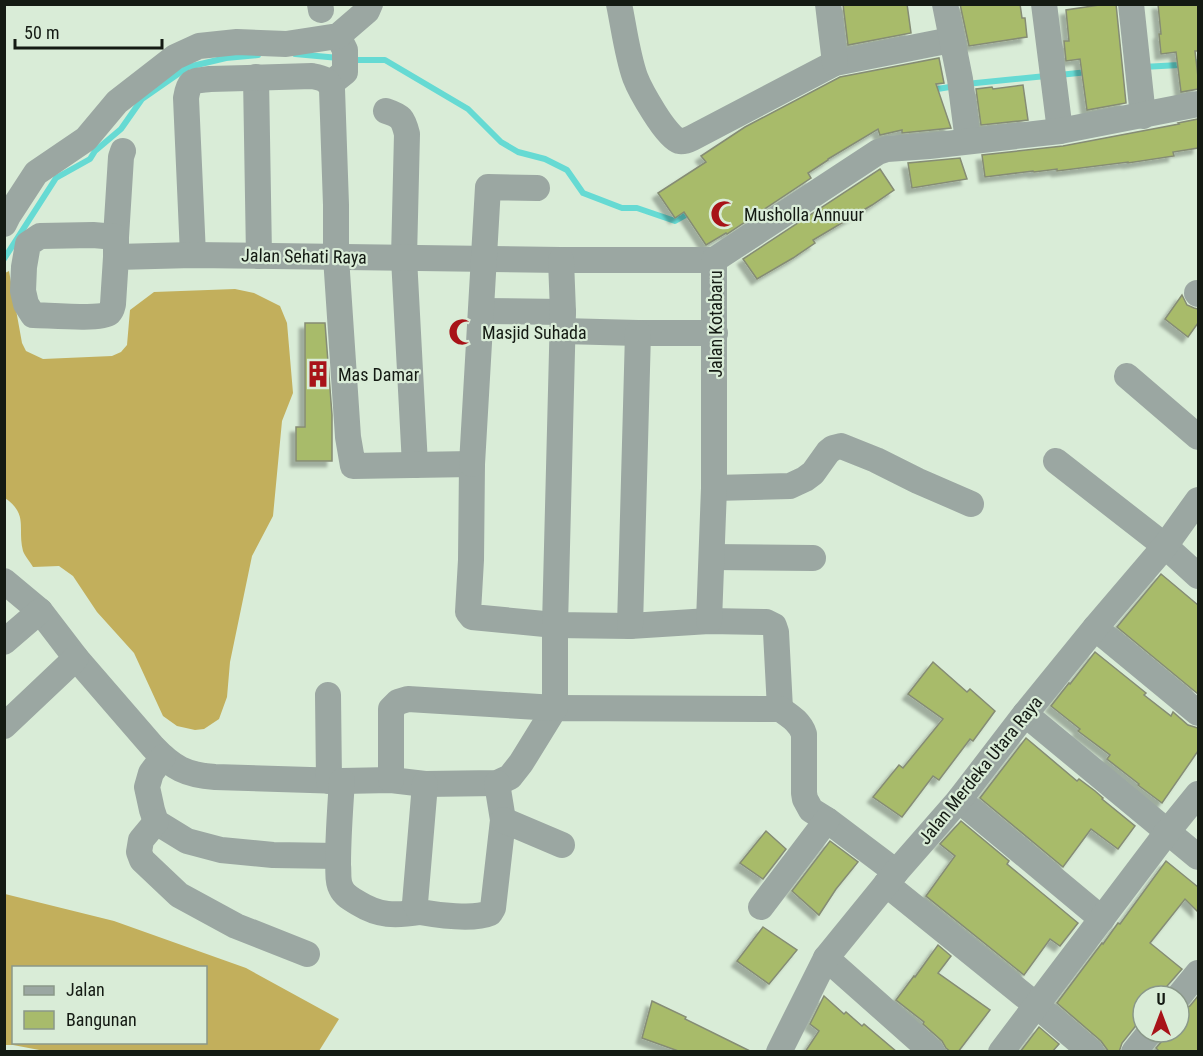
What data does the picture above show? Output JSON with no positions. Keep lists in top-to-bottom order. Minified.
{"streets":{"street":["Jalan Sehati Raya","Jalan Kotabaru","Jalan Merdeka Utara Raya"]},"crossings":[["Jalan Sehati Raya","Jalan Kotabaru"]],"places":{"mosque":["Musholla Annuur","Masjid Suhada"],"building":["Mas Damar"]},"legend":["Jalan","Bangunan"],"scale_bar":"50 m","north":"top"}
